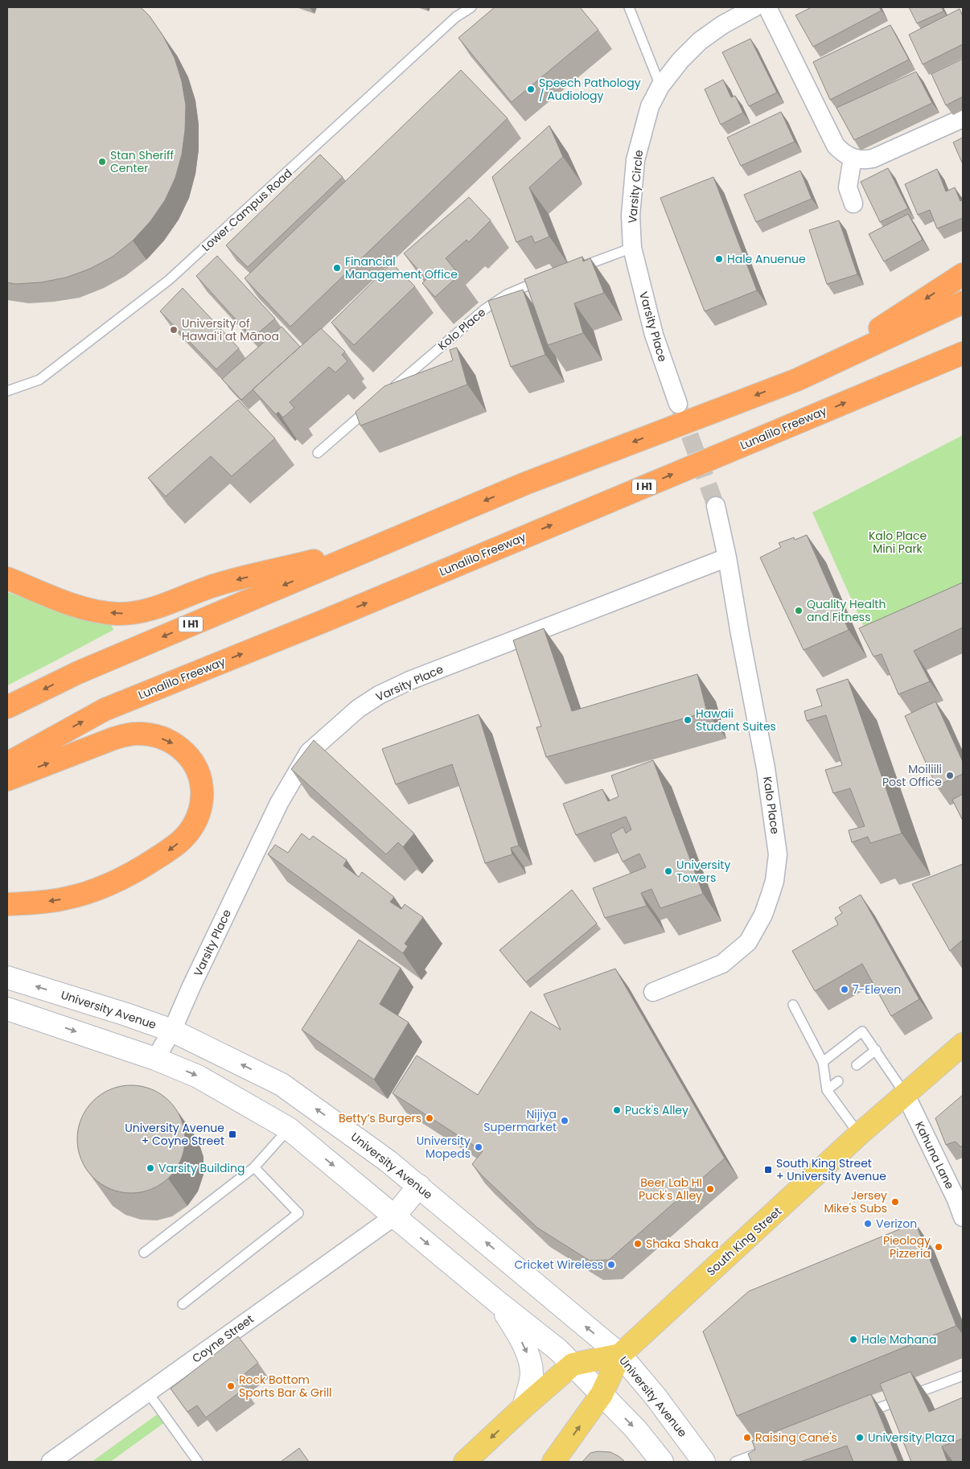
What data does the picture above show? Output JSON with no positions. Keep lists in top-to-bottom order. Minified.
{"streets":{"highway":["Lunalilo Freeway","I H1"],"main road":["University Avenue","South King Street"],"street":["Varsity Circle","Varsity Place","Kalo Place","Kahuna Lane","Coyne Street"],"lane":["Lower Campus Road","Kolo Place"]},"crossings":[["Varsity Circle","Varsity Place"],["Varsity Place","Kalo Place"],["Varsity Place","University Avenue"],["University Avenue","South King Street"],["Kahuna Lane","South King Street"]],"parks":["Kalo Place Mini Park"],"places":{"other":["Speech Pathology / Audiology","Stan Sheriff Center","Hale Anuenue","Financial Management Office","University of Hawaiʻi at Mānoa","Quality Health and Fitness","Hawaii Student Suites","Moiliili Post Office","University Towers","7-Eleven","Puck's Alley","Betty’s Burgers","Nijiya Supermarket","University Mopeds","Varsity Building","Beer Lab HI Puck's Alley","Jersey Mike's Subs","Verizon","Shaka Shaka","Pieology Pizzeria","Cricket Wireless","Hale Mahana","Rock Bottom Sports Bar & Grill","Raising Cane's","University Plaza"],"transit":["University Avenue + Coyne Street","South King Street + University Avenue"]}}
